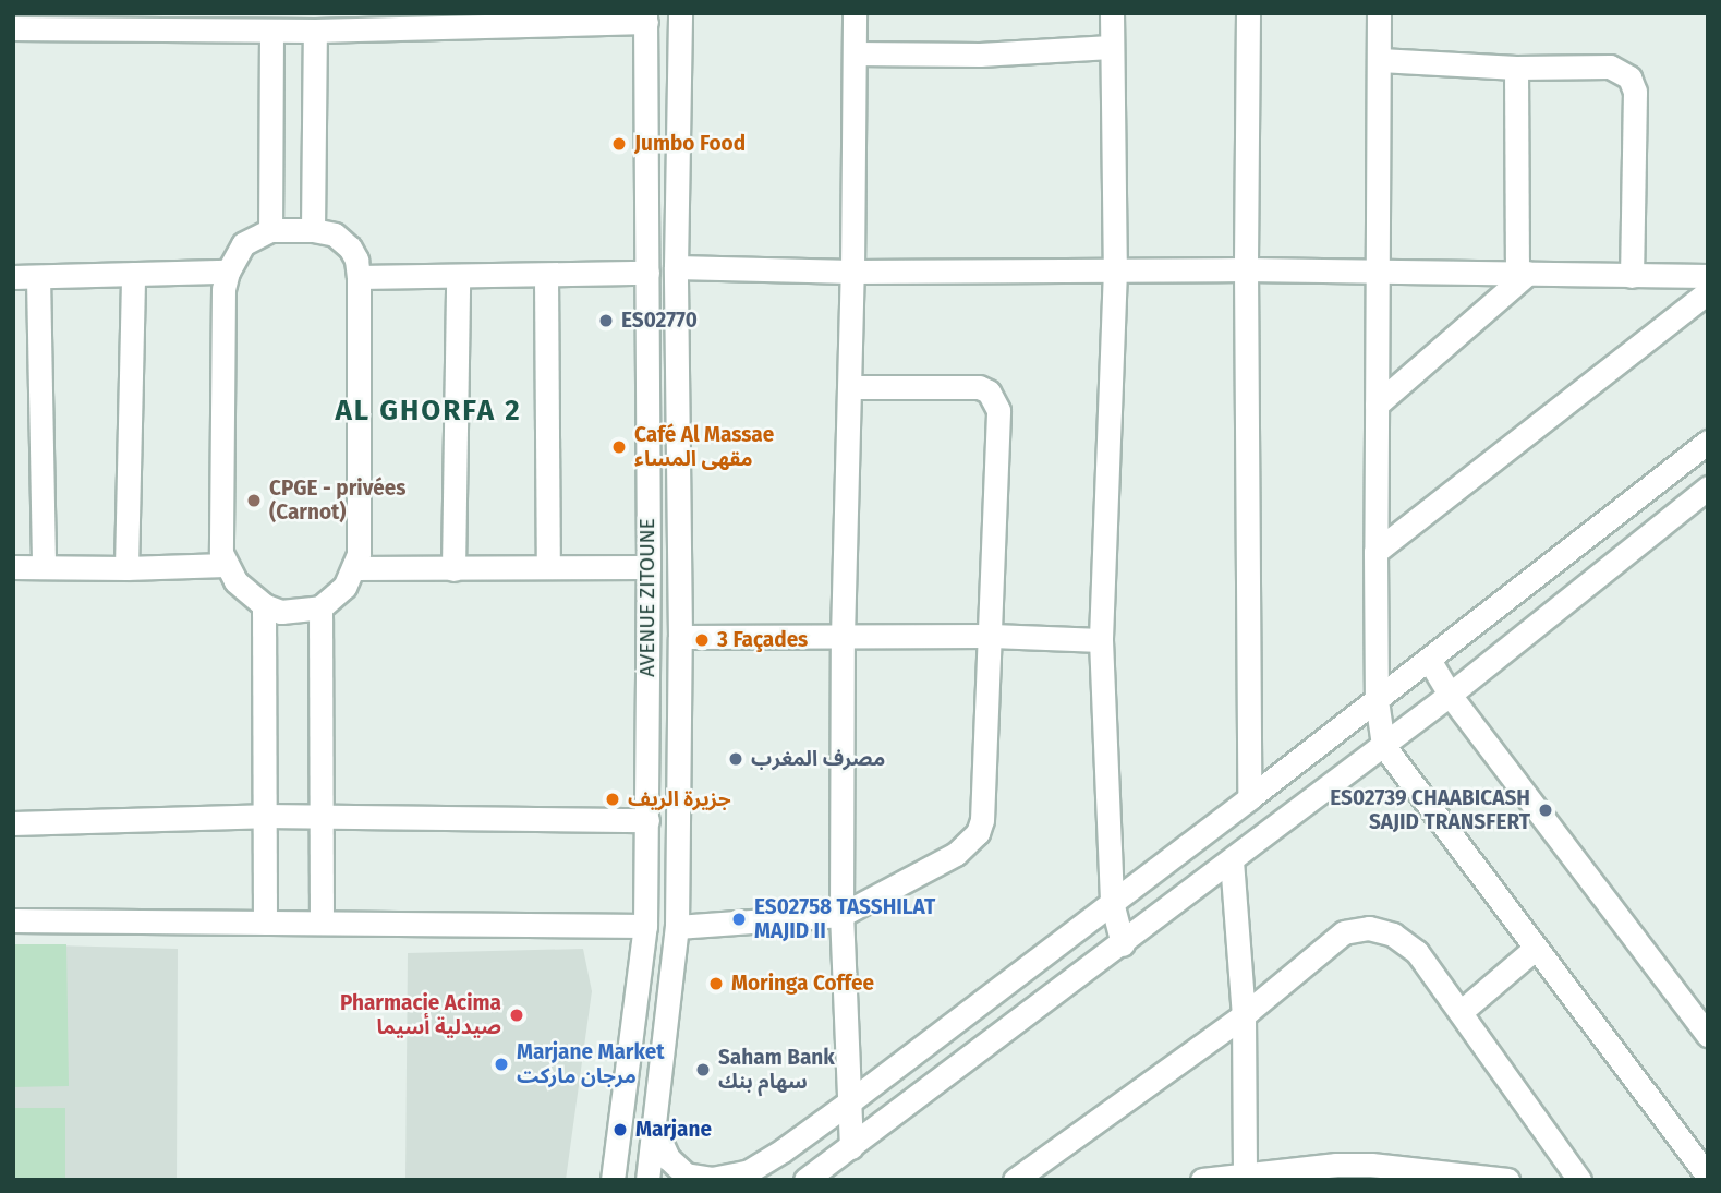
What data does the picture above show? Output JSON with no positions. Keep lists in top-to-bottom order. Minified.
{"streets":{"street":["AVENUE ZITOUNE"]},"districts":["AL GHORFA 2"],"places":["Jumbo Food","ES02770","Café Al Massae مقهى المساء","CPGE - privées (Carnot)","3 Façades","مصرف المغرب","جزيرة الريف","ES02739 CHAABICASH SAJID TRANSFERT","ES02758 TASSHILAT MAJID II","Moringa Coffee","Pharmacie Acima صيدلية أسيما","Marjane Market مرجان ماركت","Saham Bank سهام بنك","Marjane"]}
